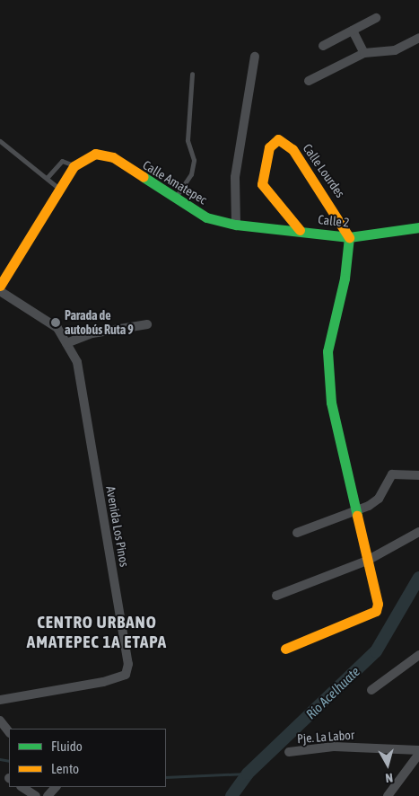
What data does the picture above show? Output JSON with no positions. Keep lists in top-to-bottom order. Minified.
{"streets":{"street":["Calle Lourdes","Calle Amatepec","Calle 2","Avenida Los Pinos","Pje. La Labor"]},"crossings":[["Calle Lourdes","Calle 2"],["Calle Amatepec","Calle 2"]],"districts":["CENTRO URBANO AMATEPEC 1A ETAPA"],"water":["Río Acelhuate"],"places":["Parada de autobús Ruta 9"],"legend":["Fluido","Lento"],"north":"bottom"}
